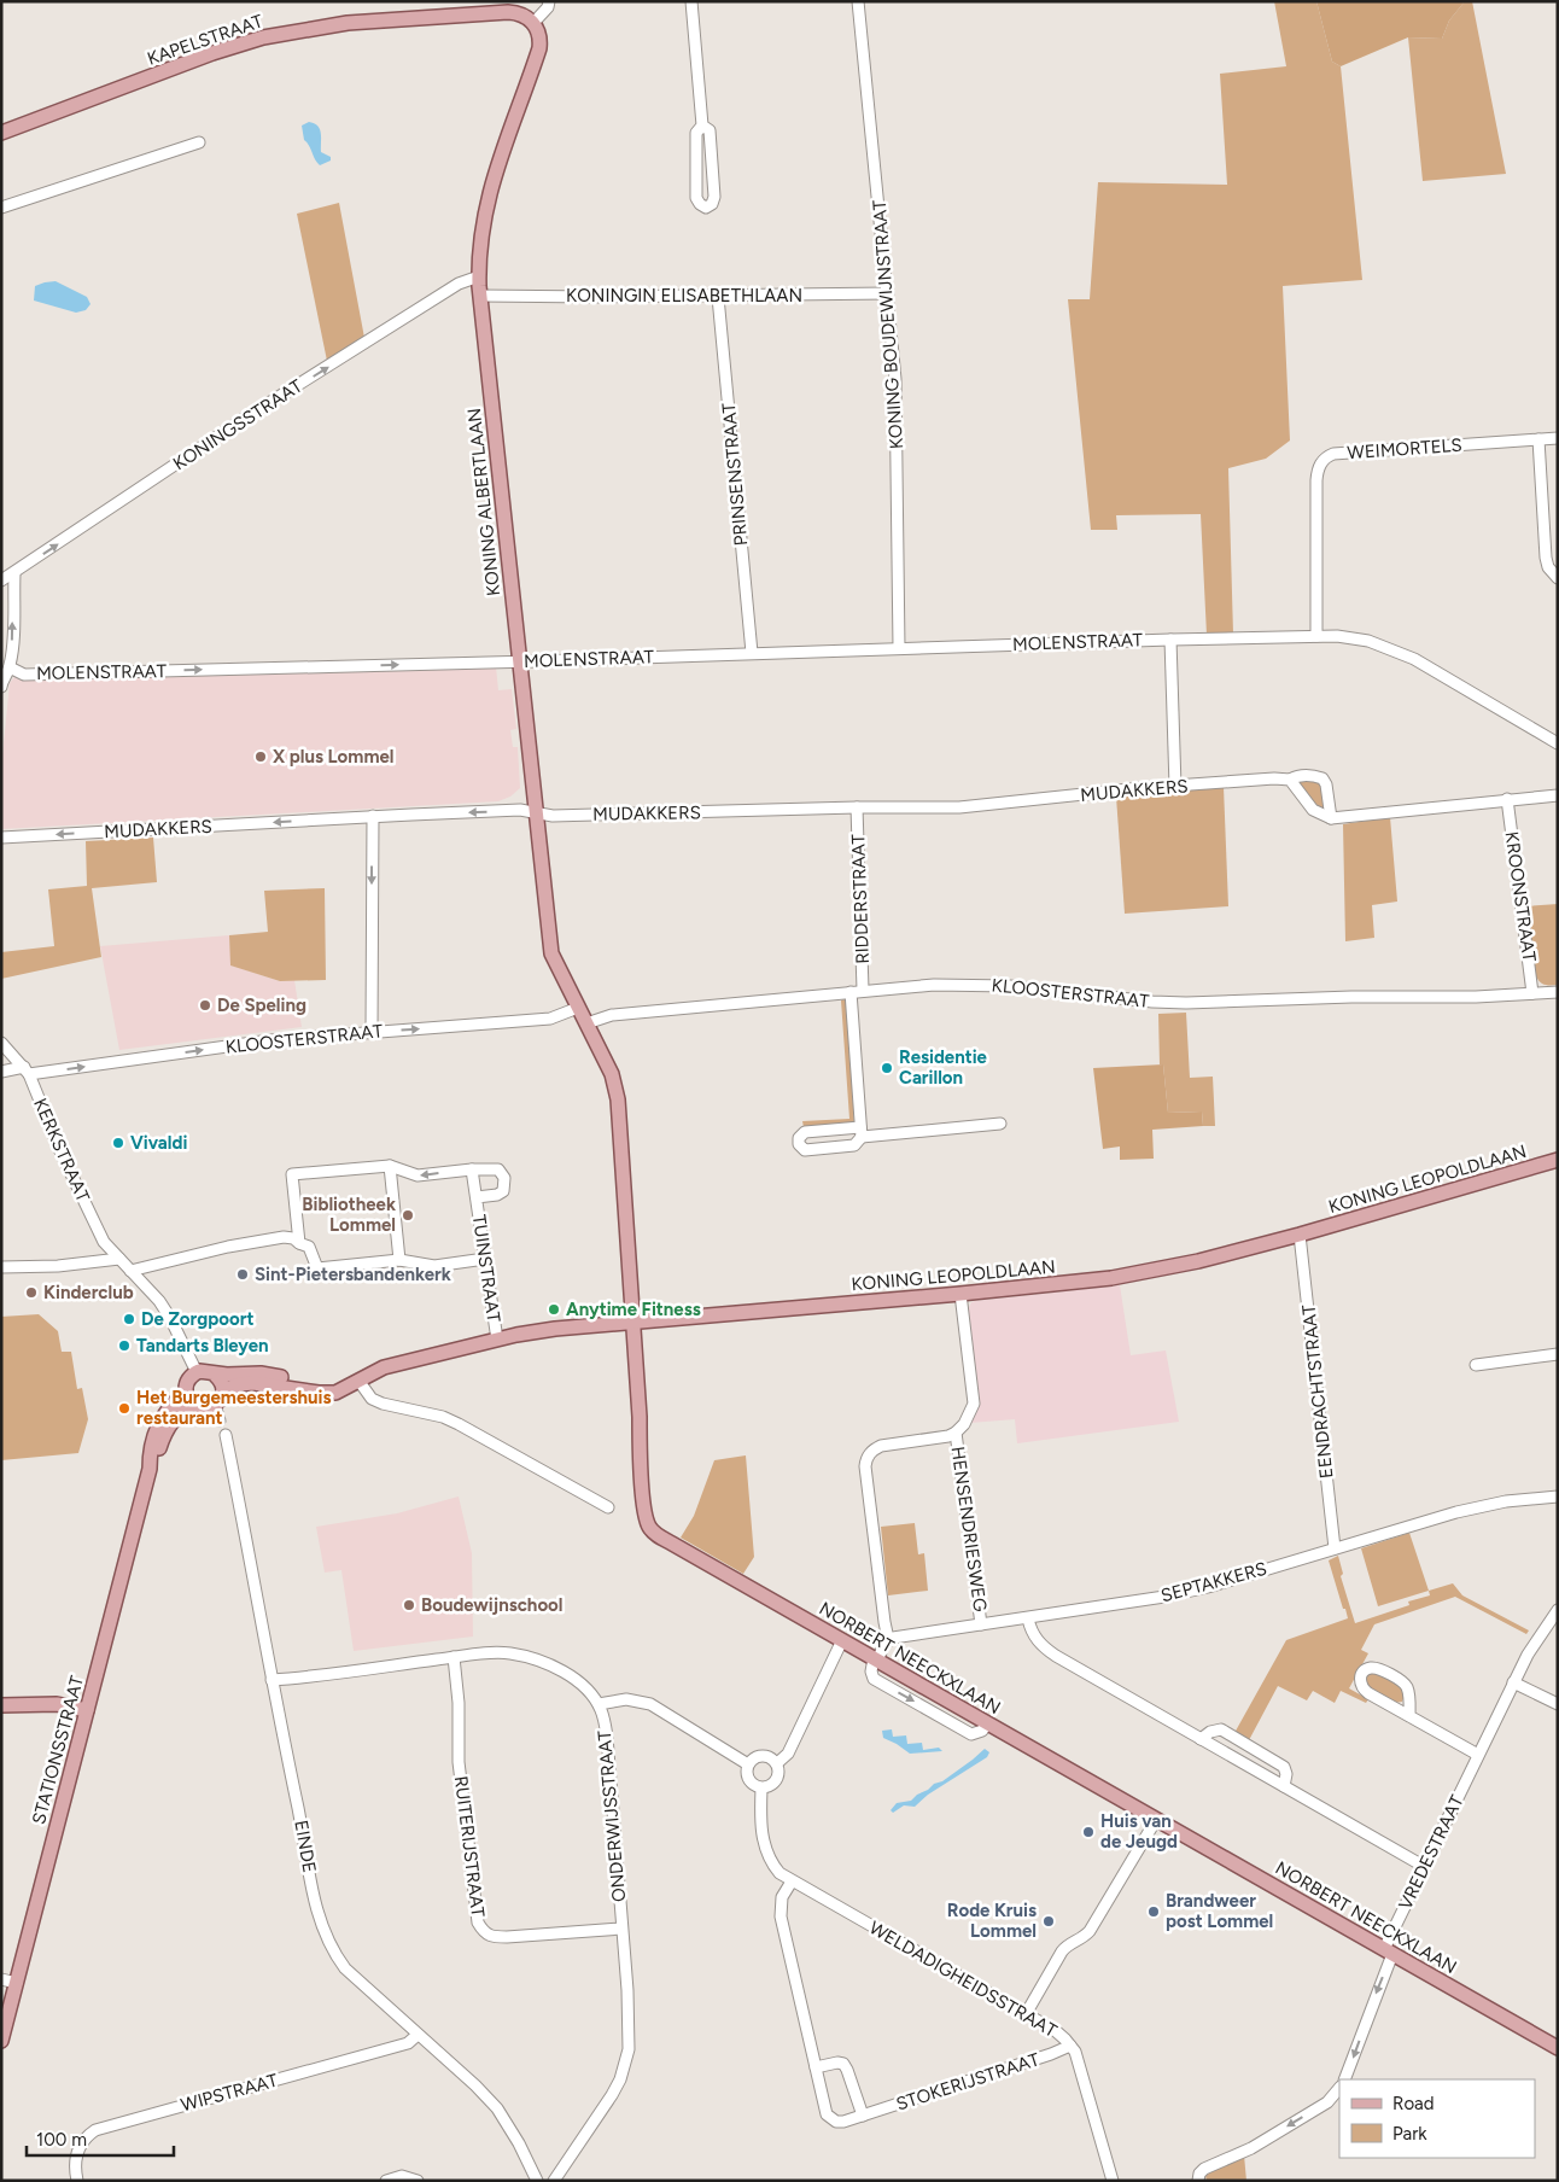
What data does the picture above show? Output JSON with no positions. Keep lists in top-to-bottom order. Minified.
{"streets":{"main road":["KAPELSTRAAT","KONING ALBERTLAAN","KONING LEOPOLDLAAN","NORBERT NEECKXLAAN","STATIONSSTRAAT"],"street":["KONINGIN ELISABETHLAAN","KONING BOUDEWIJNSTRAAT","KONINGSSTRAAT","WEIMORTELS","PRINSENSTRAAT","MOLENSTRAAT","MUDAKKERS","KROONSTRAAT","RIDDERSTRAAT","KLOOSTERSTRAAT","KERKSTRAAT","TUINSTRAAT","EENDRACHTSTRAAT","HENSENDRIESWEG","SEPTAKKERS","ONDERWIJSSTRAAT","EINDE","RUITERIJSTRAAT","VREDESTRAAT","WELDADIGHEIDSSTRAAT","STOKERIJSTRAAT","WIPSTRAAT"]},"crossings":[["KAPELSTRAAT","KONING ALBERTLAAN"],["KONINGIN ELISABETHLAAN","KONING BOUDEWIJNSTRAAT"],["KONINGIN ELISABETHLAAN","PRINSENSTRAAT"],["KONINGIN ELISABETHLAAN","KONING ALBERTLAAN"],["KONING BOUDEWIJNSTRAAT","MOLENSTRAAT"],["KONINGSSTRAAT","KONING ALBERTLAAN"],["WEIMORTELS","MOLENSTRAAT"],["PRINSENSTRAAT","MOLENSTRAAT"],["KONING ALBERTLAAN","MOLENSTRAAT"],["KONING ALBERTLAAN","MUDAKKERS"],["KONING ALBERTLAAN","KLOOSTERSTRAAT"],["KONING ALBERTLAAN","KONING LEOPOLDLAAN"],["KONING ALBERTLAAN","NORBERT NEECKXLAAN"],["MUDAKKERS","RIDDERSTRAAT"],["KROONSTRAAT","KLOOSTERSTRAAT"],["RIDDERSTRAAT","KLOOSTERSTRAAT"],["KLOOSTERSTRAAT","KERKSTRAAT"],["KERKSTRAAT","STATIONSSTRAAT"],["KONING LEOPOLDLAAN","TUINSTRAAT"],["KONING LEOPOLDLAAN","EENDRACHTSTRAAT"],["KONING LEOPOLDLAAN","HENSENDRIESWEG"],["EENDRACHTSTRAAT","SEPTAKKERS"],["HENSENDRIESWEG","SEPTAKKERS"],["NORBERT NEECKXLAAN","VREDESTRAAT"],["ONDERWIJSSTRAAT","EINDE"],["ONDERWIJSSTRAAT","RUITERIJSTRAAT"],["EINDE","WIPSTRAAT"],["WELDADIGHEIDSSTRAAT","STOKERIJSTRAAT"]],"one_way":["KONINGSSTRAAT","MUDAKKERS","KLOOSTERSTRAAT"],"places":["X plus Lommel","De Speling","Residentie Carillon","Vivaldi","Bibliotheek Lommel","Sint-Pietersbandenkerk","Kinderclub","Anytime Fitness","De Zorgpoort","Tandarts Bleyen","Het Burgemeestershuis restaurant","Boudewijnschool","Huis van de Jeugd","Brandweer post Lommel","Rode Kruis Lommel"],"legend":["Road","Park"],"scale_bar":"100 m"}
